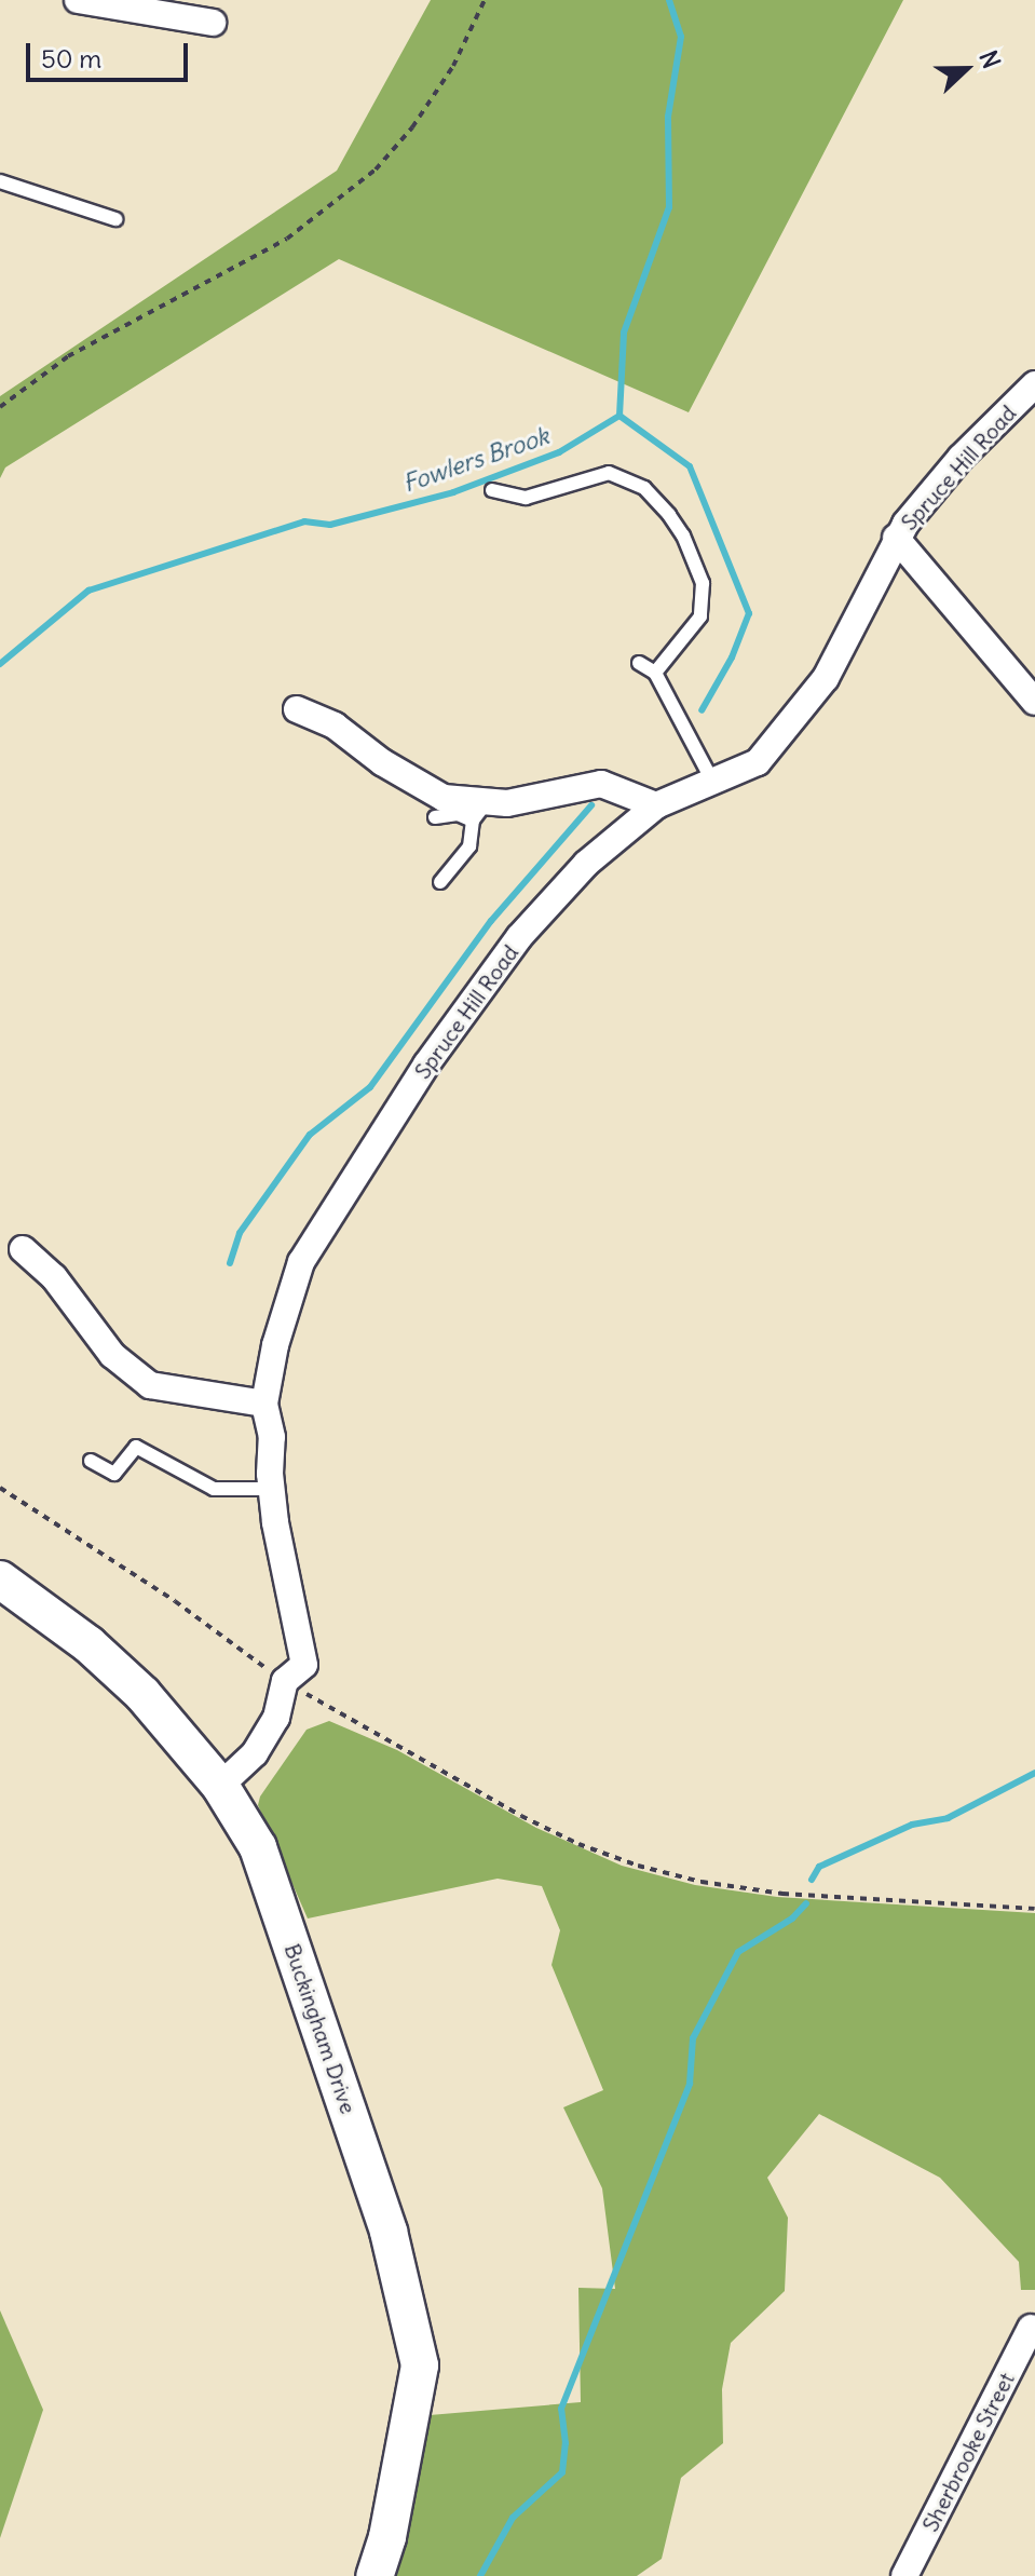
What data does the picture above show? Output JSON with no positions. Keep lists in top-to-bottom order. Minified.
{"streets":{"street":["Spruce Hill Road","Buckingham Drive","Sherbrooke Street"]},"crossings":[["Spruce Hill Road","Buckingham Drive"]],"water":["Fowlers Brook"],"scale_bar":"50 m","north":"right"}
